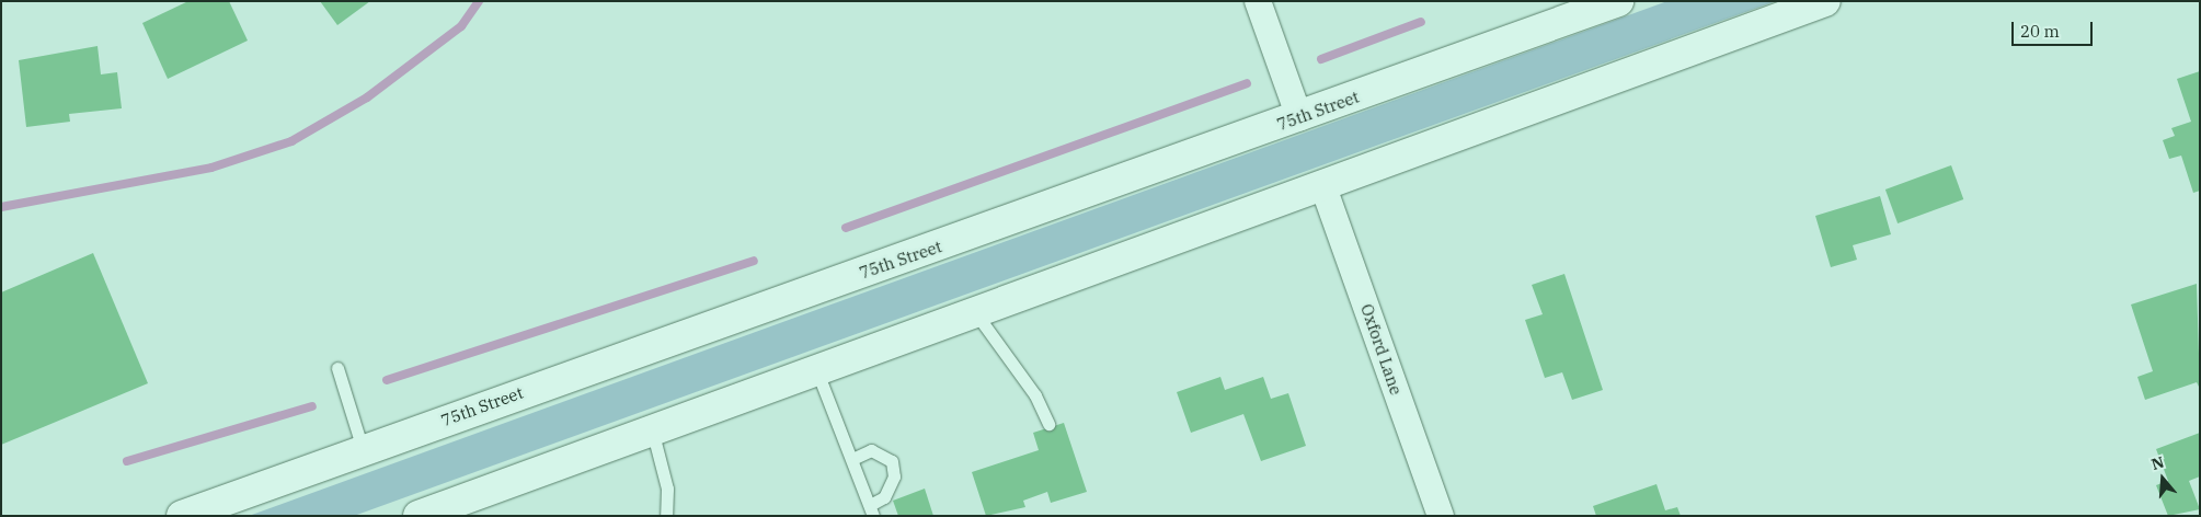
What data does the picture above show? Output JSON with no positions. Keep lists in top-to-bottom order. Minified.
{"streets":{"main road":["75th Street"],"street":["Oxford Lane"]},"scale_bar":"20 m","north":"top"}
